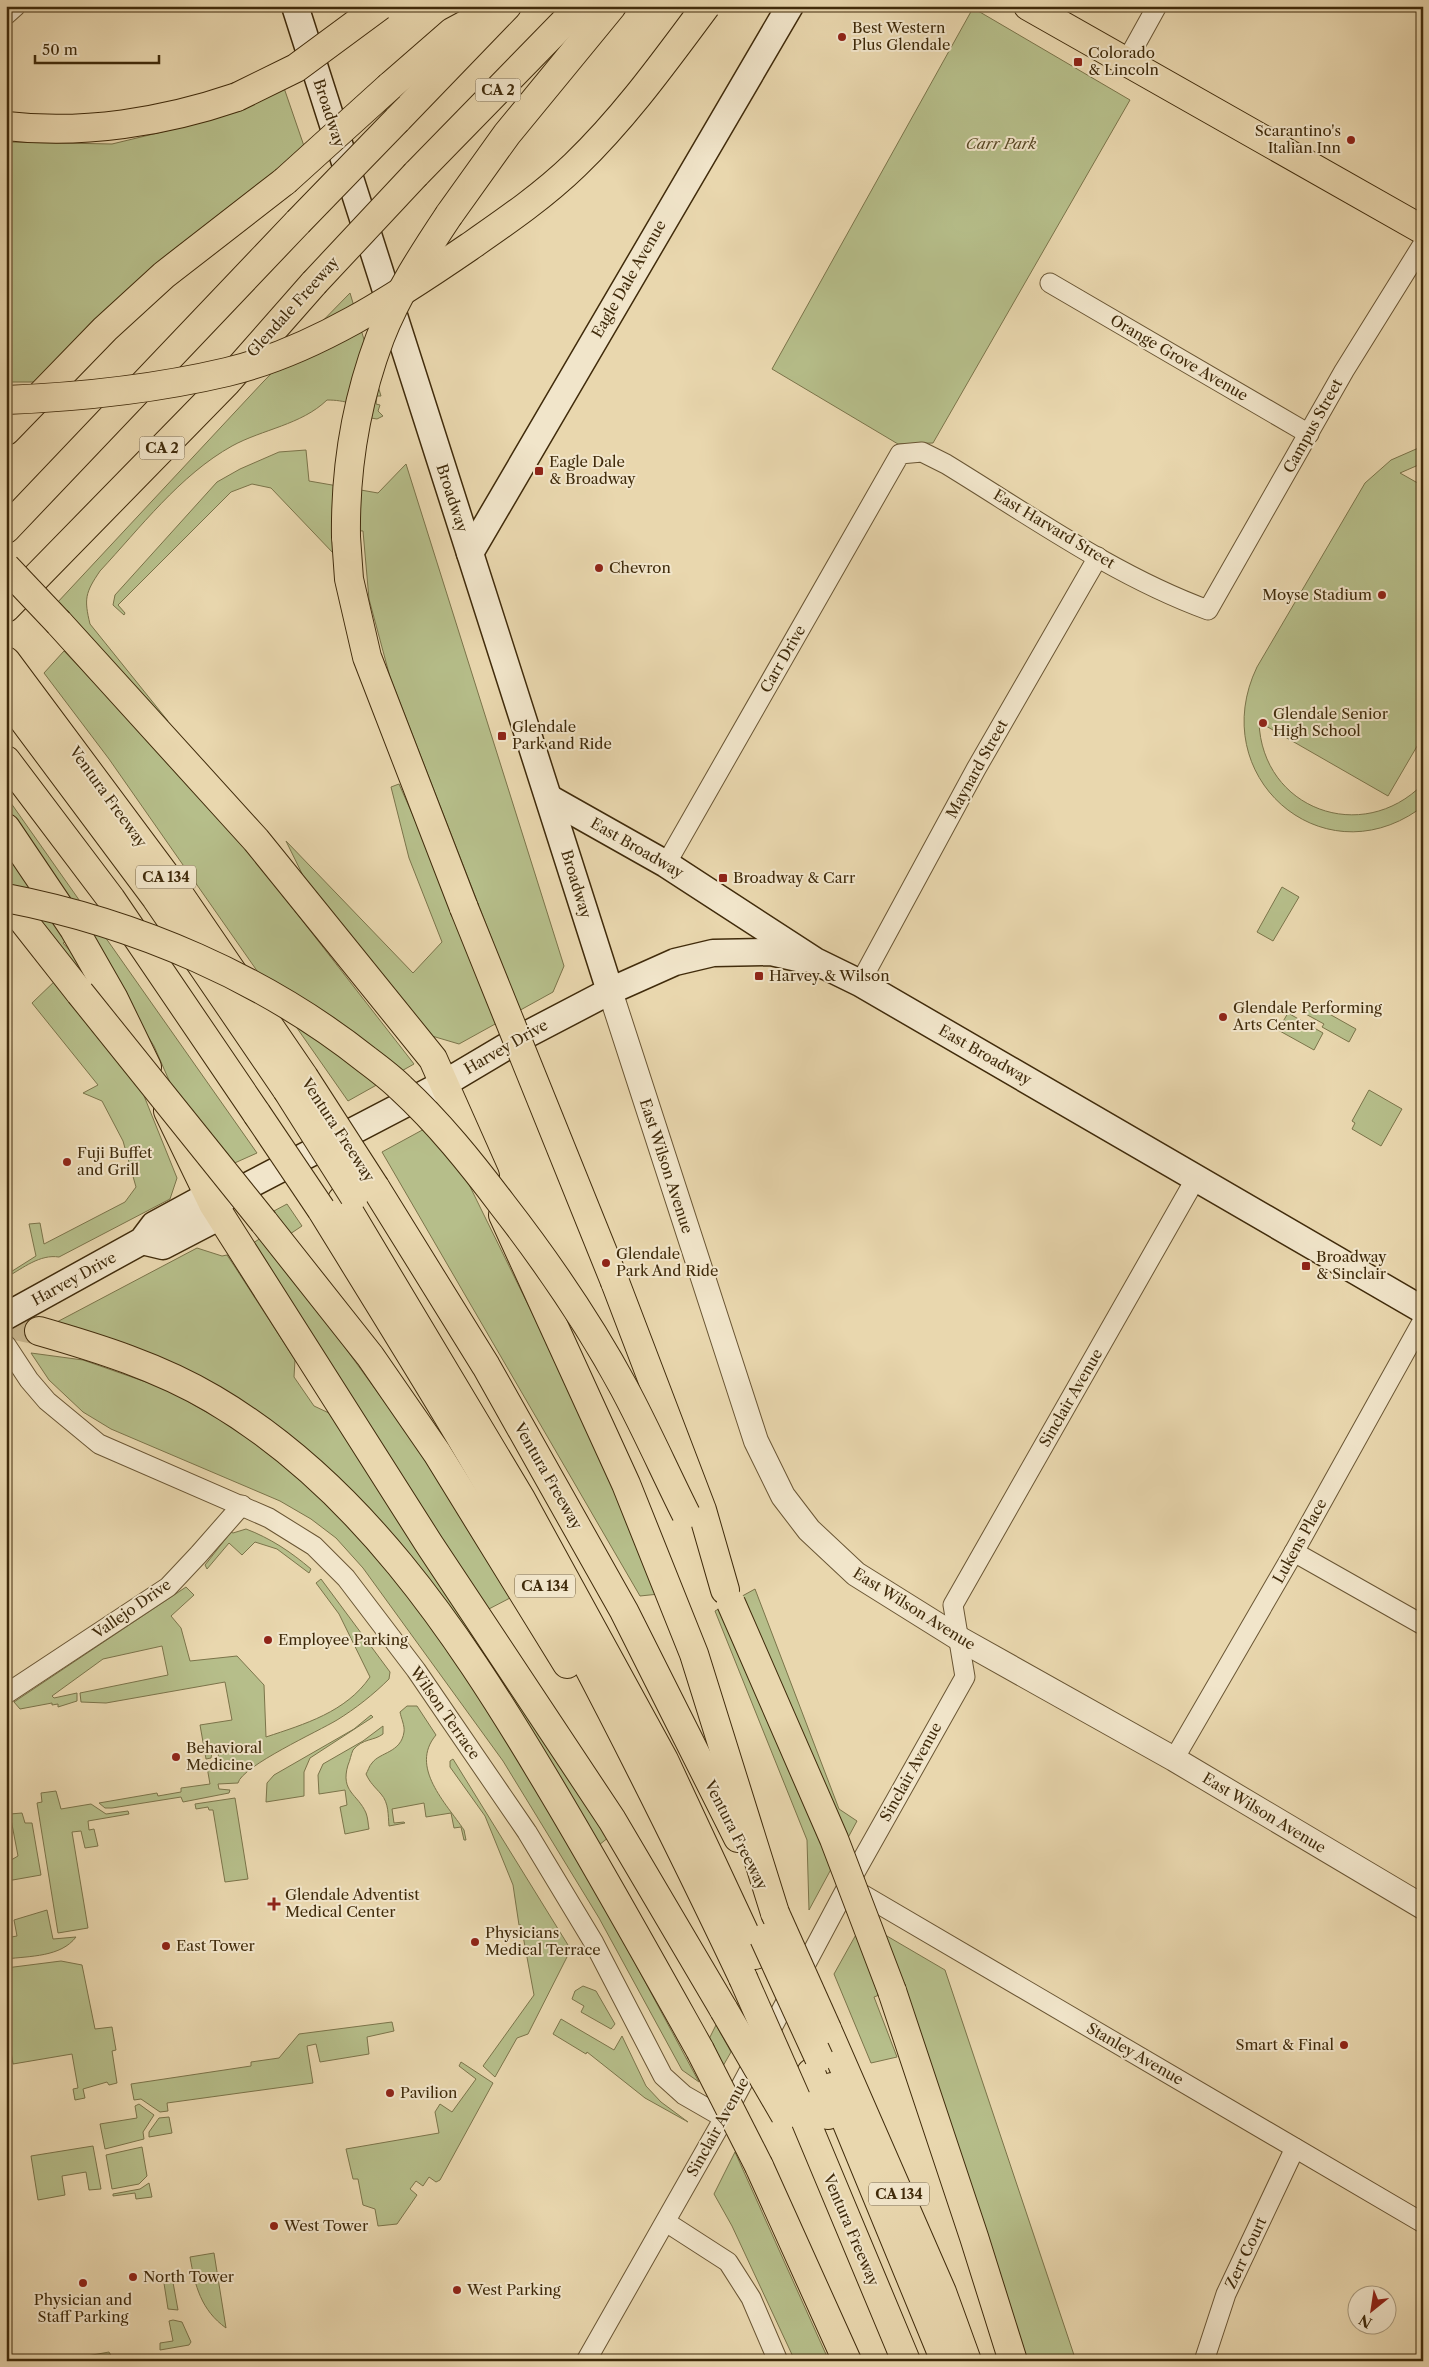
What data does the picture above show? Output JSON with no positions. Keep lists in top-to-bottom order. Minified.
{"streets":{"main road":["CA 2","Broadway","Eagle Dale Avenue","Glendale Freeway","Ventura Freeway","East Broadway","CA 134","Harvey Drive"],"street":["Orange Grove Avenue","Campus Street","East Harvard Street","Carr Drive","Maynard Street","East Wilson Avenue","Sinclair Avenue","Lukens Place","Vallejo Drive","Wilson Terrace","Stanley Avenue","Zerr Court"]},"crossings":[["Broadway","Eagle Dale Avenue"],["Broadway","East Broadway"],["Broadway","Harvey Drive"],["Broadway","East Wilson Avenue"],["Orange Grove Avenue","Campus Street"],["Campus Street","East Harvard Street"],["East Harvard Street","Carr Drive"],["East Harvard Street","Maynard Street"],["Carr Drive","East Broadway"],["Maynard Street","East Broadway"],["East Broadway","Harvey Drive"],["East Broadway","Sinclair Avenue"],["Harvey Drive","East Wilson Avenue"],["East Wilson Avenue","Sinclair Avenue"],["East Wilson Avenue","Lukens Place"],["Sinclair Avenue","Wilson Terrace"],["Sinclair Avenue","Stanley Avenue"],["Vallejo Drive","Wilson Terrace"],["Stanley Avenue","Zerr Court"]],"parks":["Carr Park"],"places":{"other":["Best Western Plus Glendale","Scarantino's Italian Inn","Chevron","Moyse Stadium","Glendale Senior High School","Glendale Performing Arts Center","Fuji Buffet and Grill","Glendale Park And Ride","Employee Parking","Behavioral Medicine","Physicians Medical Terrace","East Tower","Smart & Final","Pavilion","West Tower","North Tower","Physician and Staff Parking","West Parking"],"transit":["Colorado & Lincoln","Eagle Dale & Broadway","Glendale Park and Ride","Broadway & Carr","Harvey & Wilson","Broadway & Sinclair"],"health":["Glendale Adventist Medical Center"]},"scale_bar":"50 m","north":"bottom left"}
